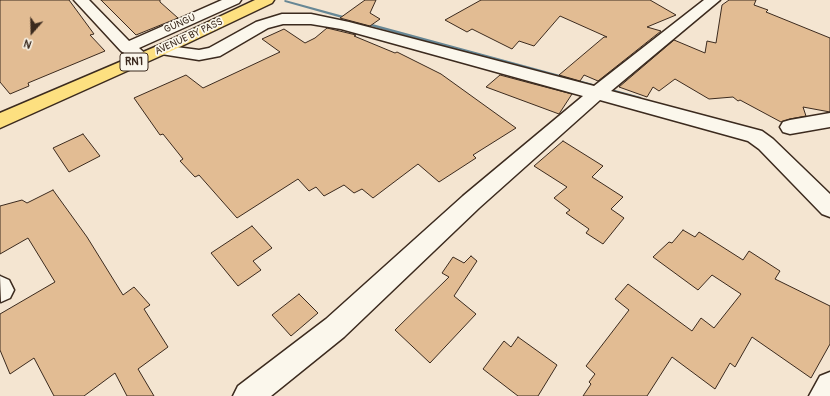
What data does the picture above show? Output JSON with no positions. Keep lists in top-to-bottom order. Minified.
{"streets":{"highway":["AVENUE BY PASS","RN1"],"street":["GUNGU"]},"north":"bottom"}
